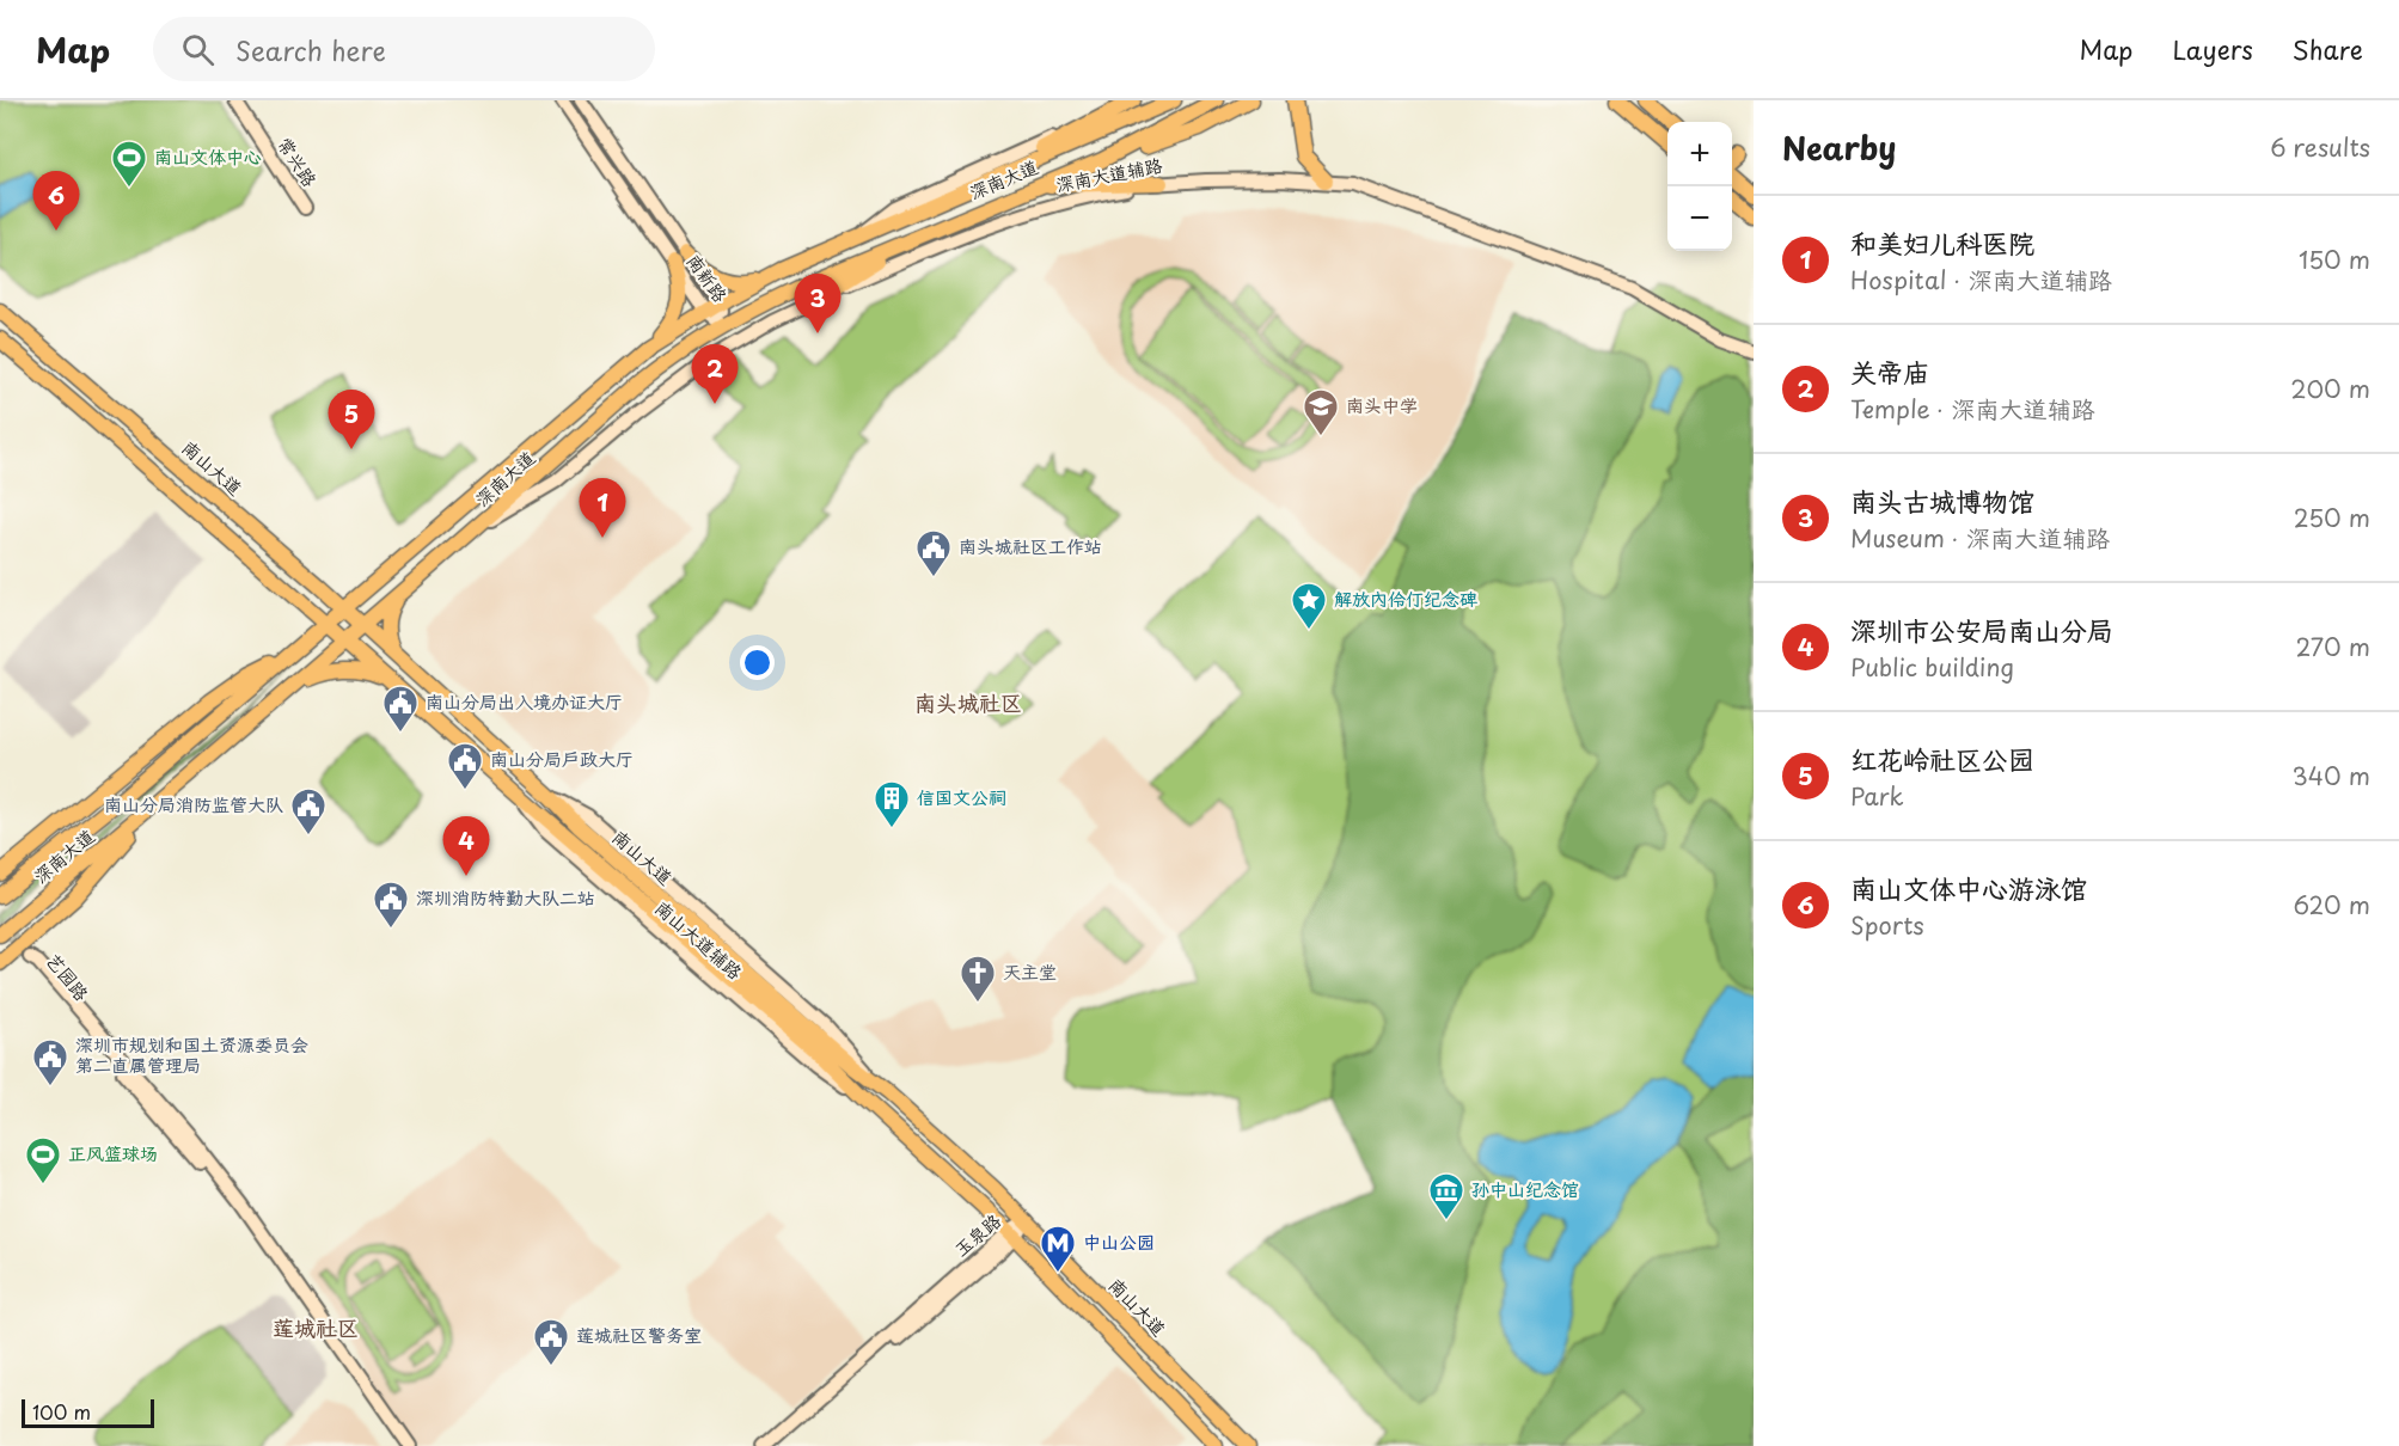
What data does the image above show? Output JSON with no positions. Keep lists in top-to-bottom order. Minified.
{"streets":{"main road":["深南大道","南山大道"],"street":["常兴路","深南大道辅路","南新路","南山大道辅路","艺园路","玉泉路"]},"crossings":[["深南大道辅路","深南大道"],["深南大道","南新路"],["深南大道","南山大道"],["南山大道","南山大道辅路"],["南山大道","玉泉路"]],"districts":["南头城社区","莲城社区"],"places":{"sports":["南山文体中心","正风篮球场"],"school or university":["南头中学"],"public building":["南头城社区工作站","南山分局出入境办证大厅","南山分局户政大厅","南山分局消防监管大队","深圳消防特勤大队二站","深圳市规划和国土资源委员会 第二直属管理局","莲城社区警务室"],"place":["解放内伶仃纪念碑"],"building":["信国文公祠"],"church":["天主堂"],"museum":["孙中山纪念馆"],"metro station":["中山公园"]},"scale_bar":"100 m","page":{"header":"Map","search":"Search here","nav":["Map","Layers","Share"],"heading":["Nearby","6 results"],"map_buttons":["+","−"],"pins":["6","3","2","5","1","4"],"list":[{"mark":"1","name":"和美妇儿科医院","note":"Hospital · 深南大道辅路","value":"150 m"},{"mark":"2","name":"关帝庙","note":"Temple · 深南大道辅路","value":"200 m"},{"mark":"3","name":"南头古城博物馆","note":"Museum · 深南大道辅路","value":"250 m"},{"mark":"4","name":"深圳市公安局南山分局","note":"Public building","value":"270 m"},{"mark":"5","name":"红花岭社区公园","note":"Park","value":"340 m"},{"mark":"6","name":"南山文体中心游泳馆","note":"Sports","value":"620 m"}],"scale":"100 m"}}
